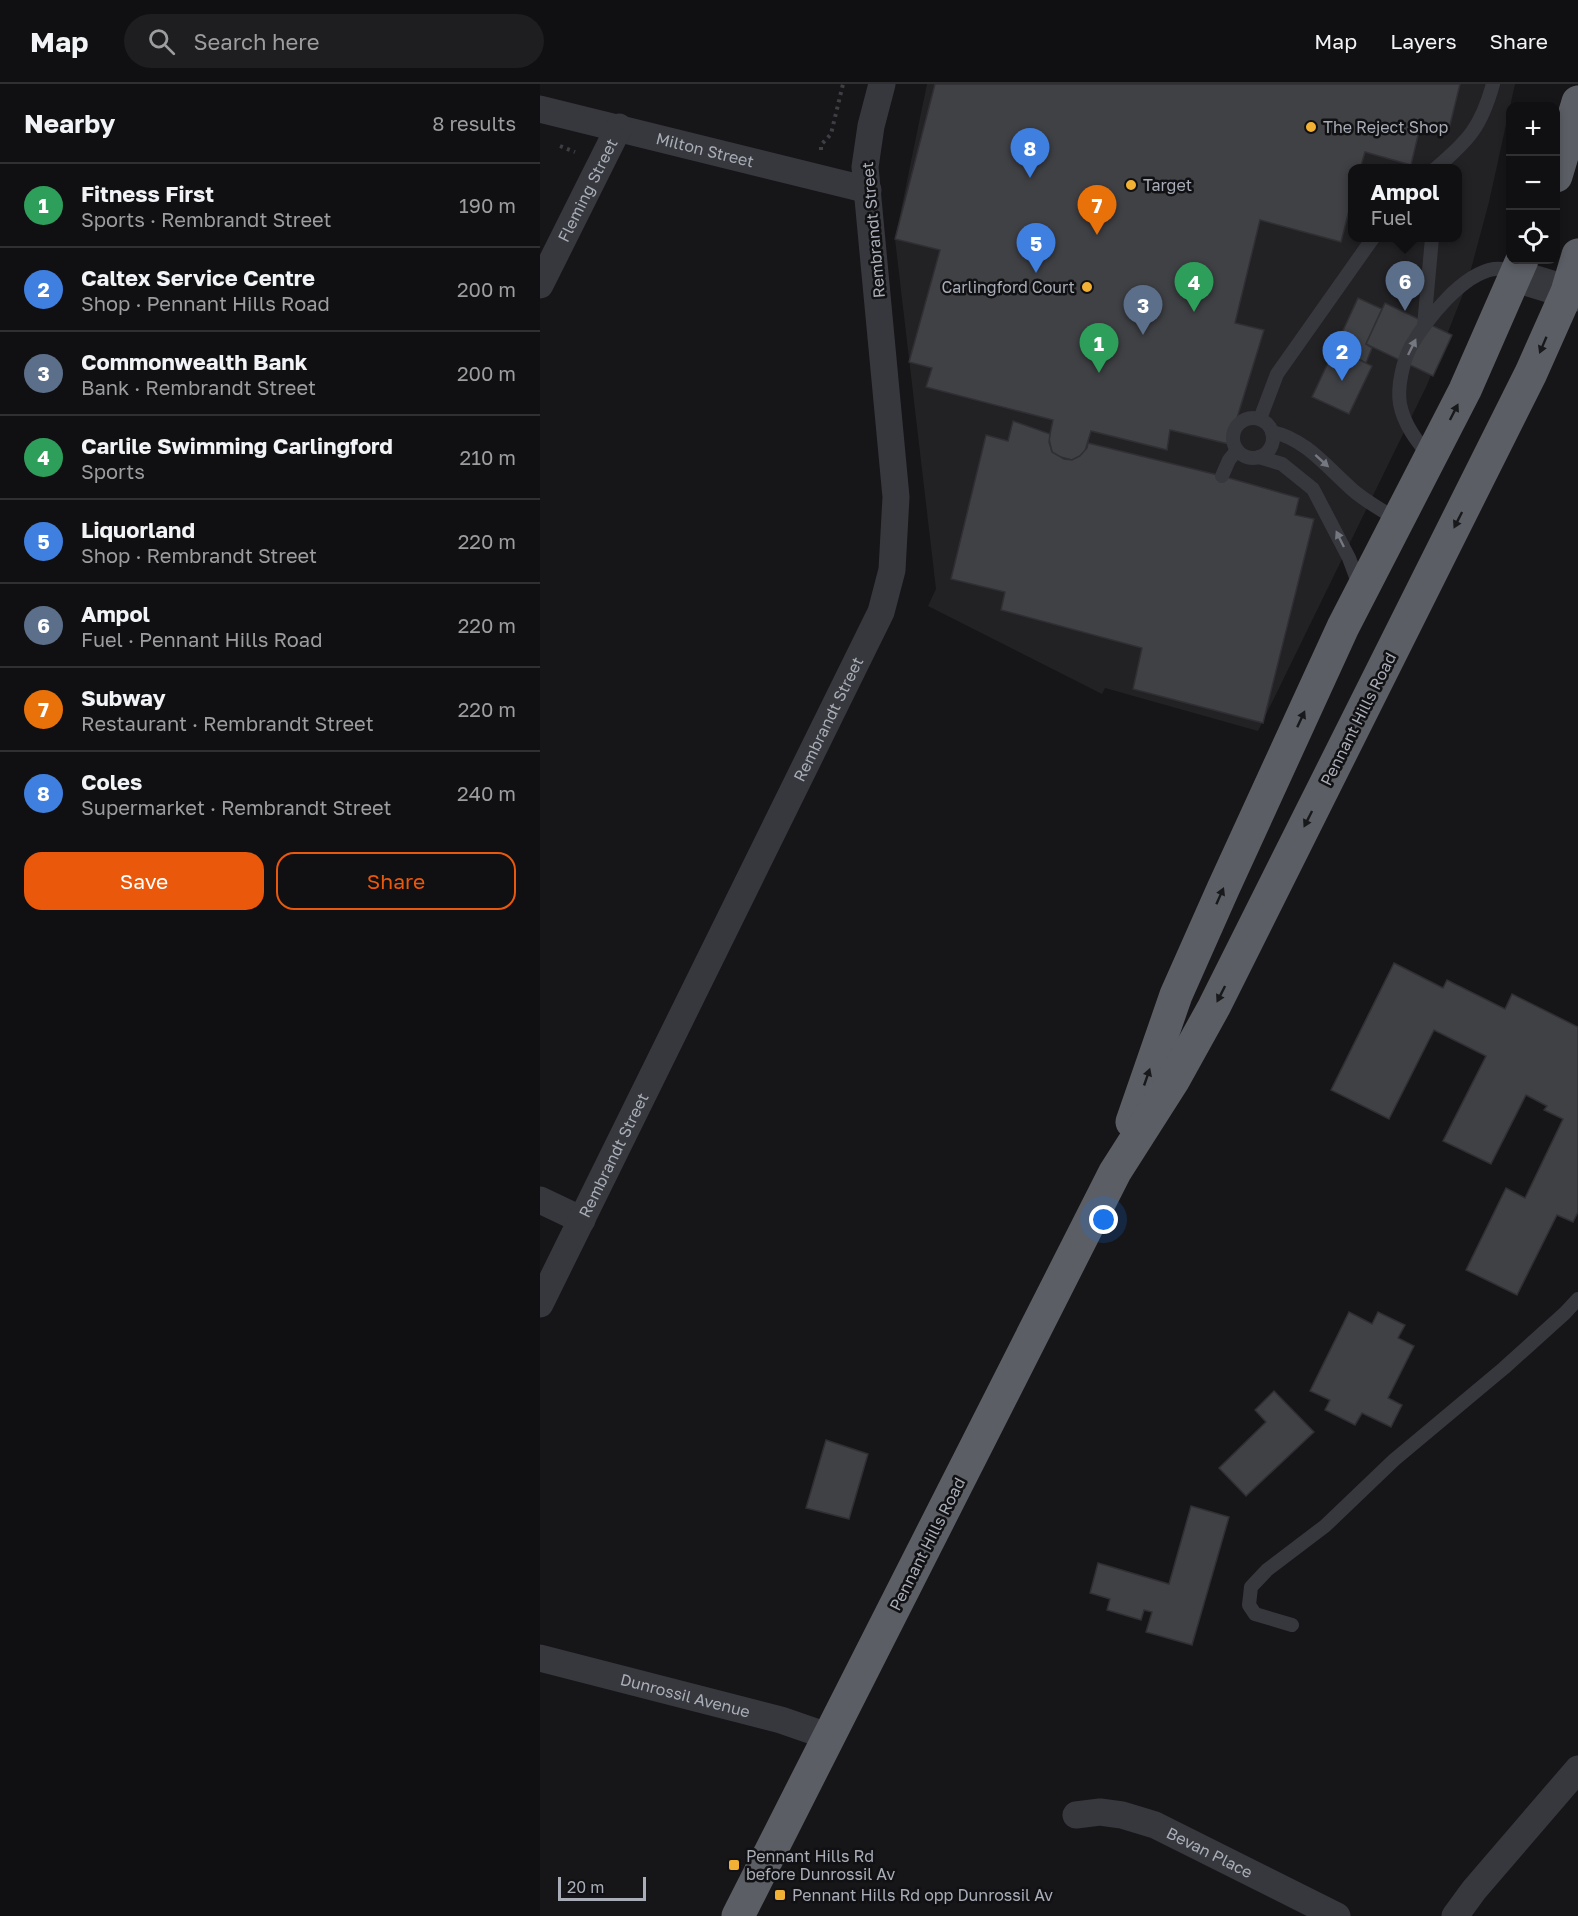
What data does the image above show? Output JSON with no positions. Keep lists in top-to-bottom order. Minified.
{"streets":{"highway":["Pennant Hills Road"],"street":["Milton Street","Fleming Street","Rembrandt Street","Dunrossil Avenue","Bevan Place"]},"crossings":[["Milton Street","Fleming Street"],["Milton Street","Rembrandt Street"],["Pennant Hills Road","Dunrossil Avenue"]],"places":{"other":["The Reject Shop","Target","Carlingford Court"],"transit":["Pennant Hills Rd before Dunrossil Av","Pennant Hills Rd opp Dunrossil Av"]},"scale_bar":"20 m","page":{"header":"Map","search":"Search here","nav":["Map","Layers","Share"],"heading":["Nearby","8 results"],"map_buttons":["+","−"],"pins":["8","7","5","6","4","3","1","2"],"list":[{"mark":"1","name":"Fitness First","note":"Sports · Rembrandt Street","value":"190 m"},{"mark":"2","name":"Caltex Service Centre","note":"Shop · Pennant Hills Road","value":"200 m"},{"mark":"3","name":"Commonwealth Bank","note":"Bank · Rembrandt Street","value":"200 m"},{"mark":"4","name":"Carlile Swimming Carlingford","note":"Sports","value":"210 m"},{"mark":"5","name":"Liquorland","note":"Shop · Rembrandt Street","value":"220 m"},{"mark":"6","name":"Ampol","note":"Fuel · Pennant Hills Road","value":"220 m"},{"mark":"7","name":"Subway","note":"Restaurant · Rembrandt Street","value":"220 m"},{"mark":"8","name":"Coles","note":"Supermarket · Rembrandt Street","value":"240 m"}],"popup":["Ampol","Fuel"],"buttons":["Save","Share"],"scale":"20 m"}}
